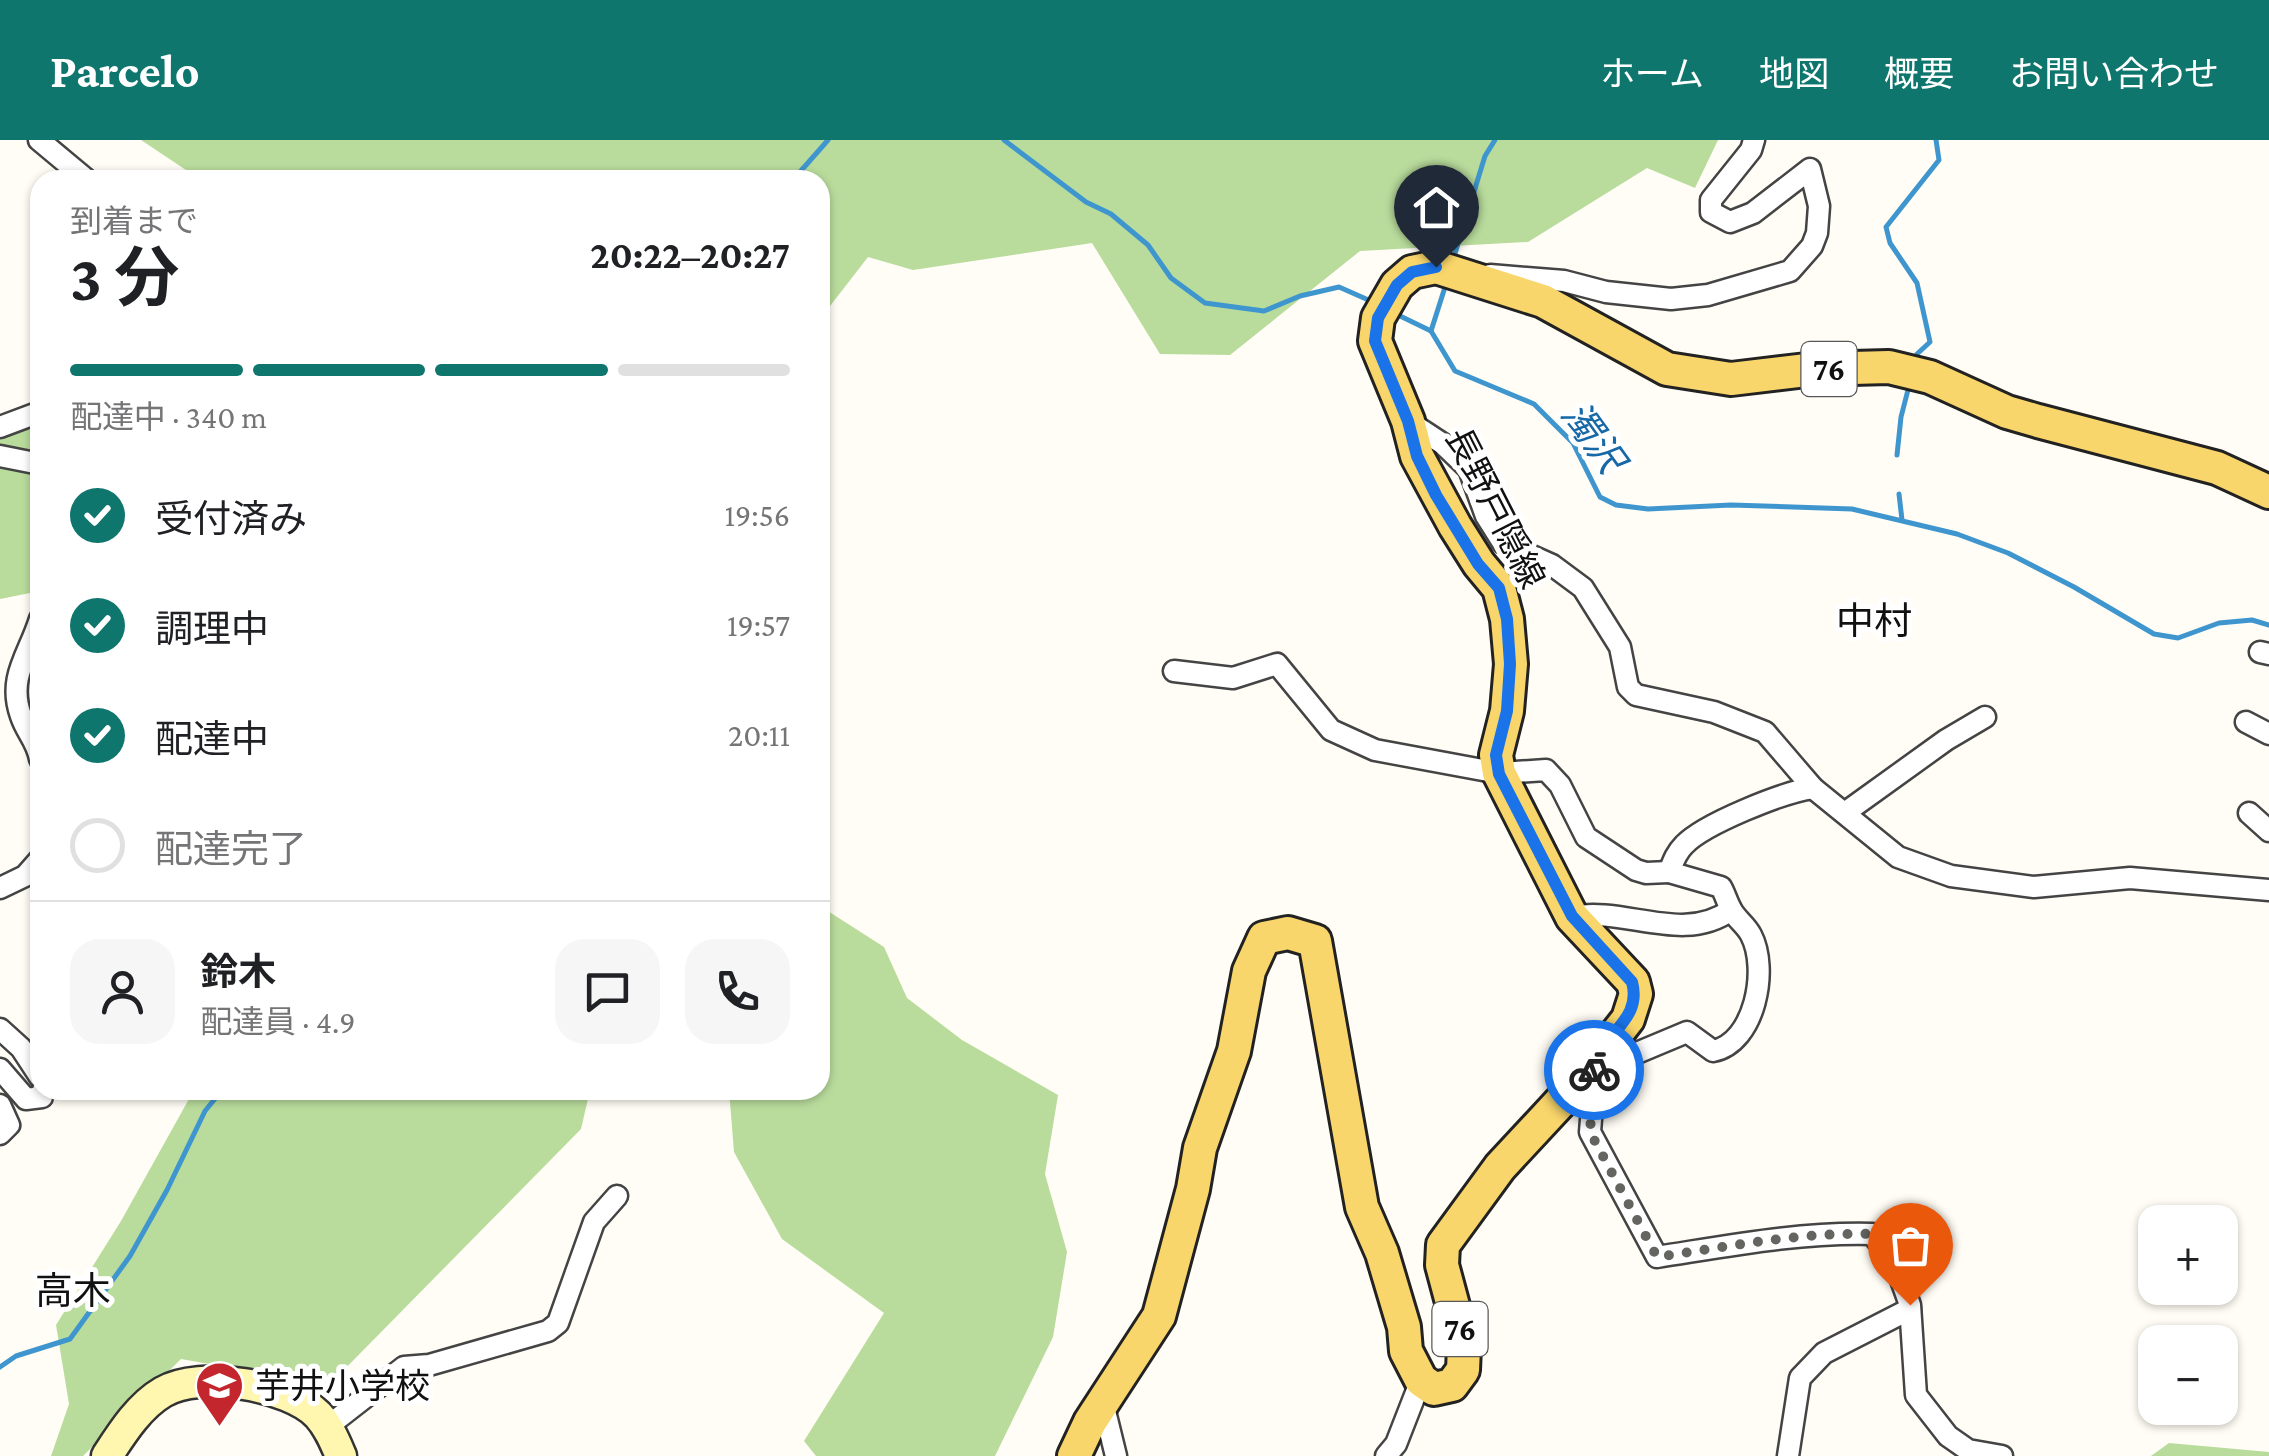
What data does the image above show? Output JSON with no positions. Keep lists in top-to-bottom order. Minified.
{"streets":{"main road":["76","長野戸隠線"]},"crossings":[["76","長野戸隠線"]],"districts":["中村","高木"],"water":["濁沢"],"places":{"school or university":["芋井小学校"]},"page":{"header":"Parcelo","nav":["ホーム","地図","概要","お問い合わせ"],"heading":["3 分","到着まで","20:22–20:27"],"panel":["鈴木","配達員 · 4.9"],"bar":"配達中 · 340 m","list":[["受付済み","19:56"],["調理中","19:57"],["配達中","20:11"],"配達完了"],"map_buttons":["+","−"]}}
